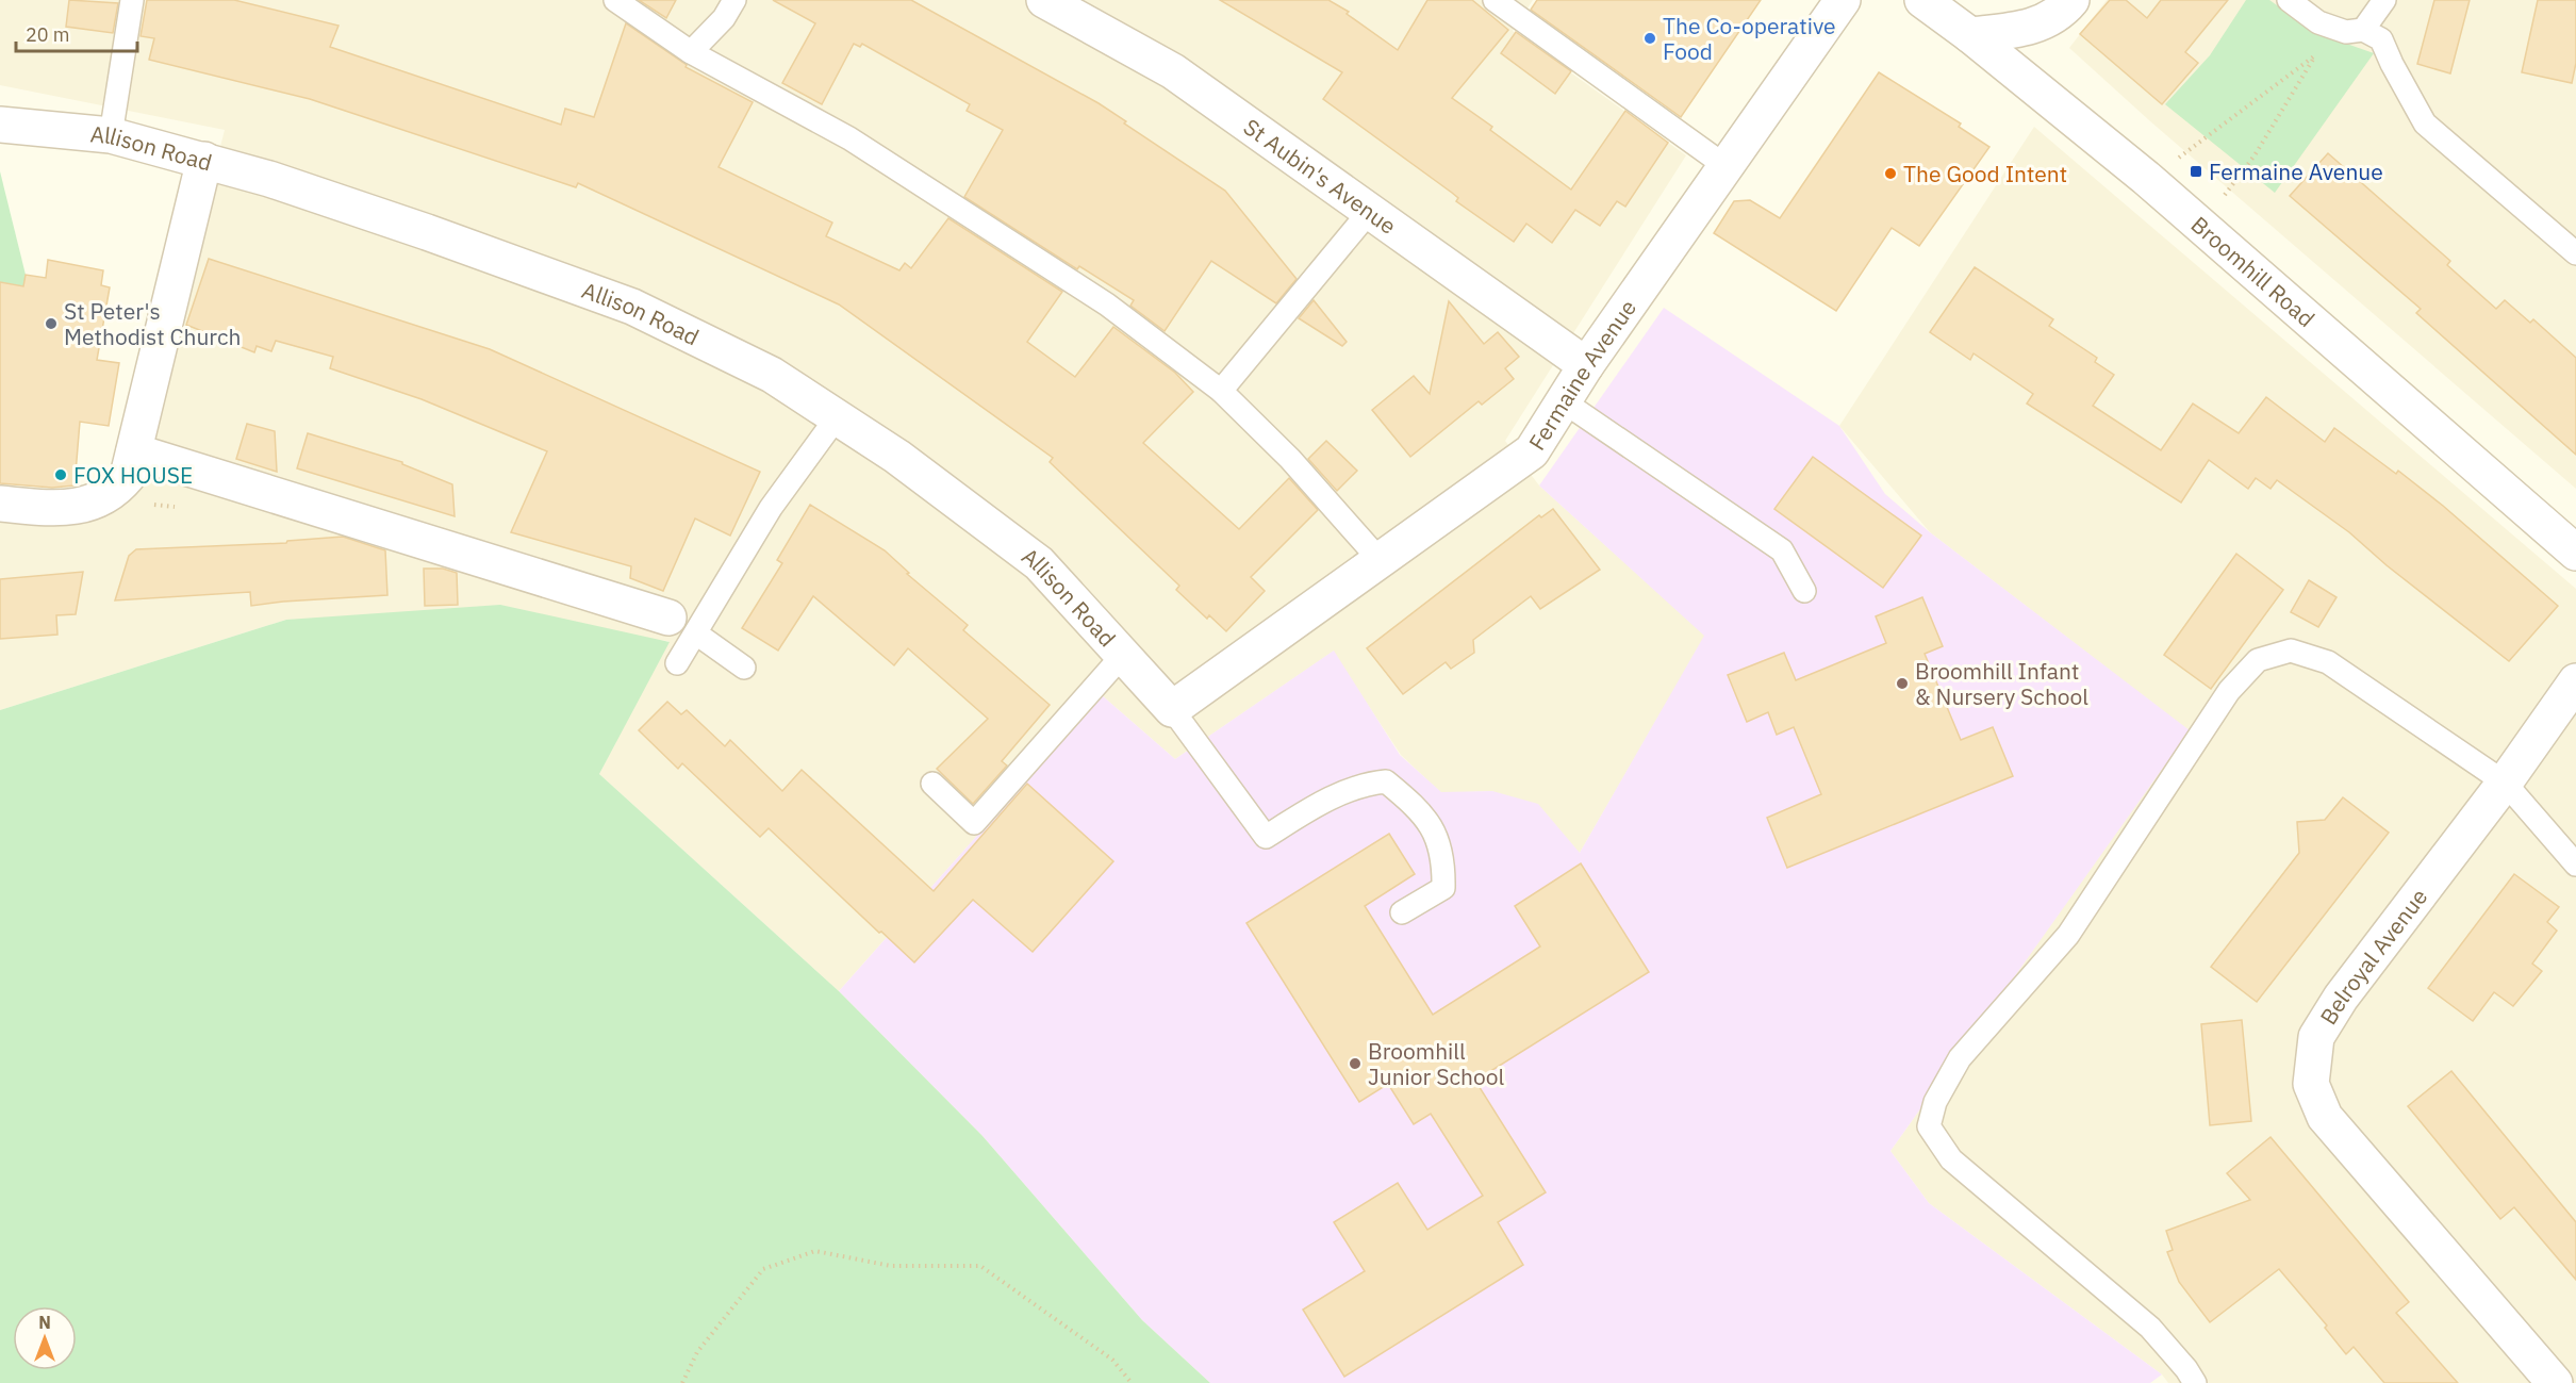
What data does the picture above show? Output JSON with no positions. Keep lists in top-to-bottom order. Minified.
{"streets":{"street":["Allison Road","St Aubin's Avenue","Broomhill Road","Fermaine Avenue","Belroyal Avenue"]},"crossings":[["Allison Road","Fermaine Avenue"],["St Aubin's Avenue","Fermaine Avenue"]],"places":{"other":["The Co-operative Food","The Good Intent","St Peter's Methodist Church","FOX HOUSE","Broomhill Infant & Nursery School","Broomhill Junior School"],"transit":["Fermaine Avenue"]},"scale_bar":"20 m","north":"top"}
